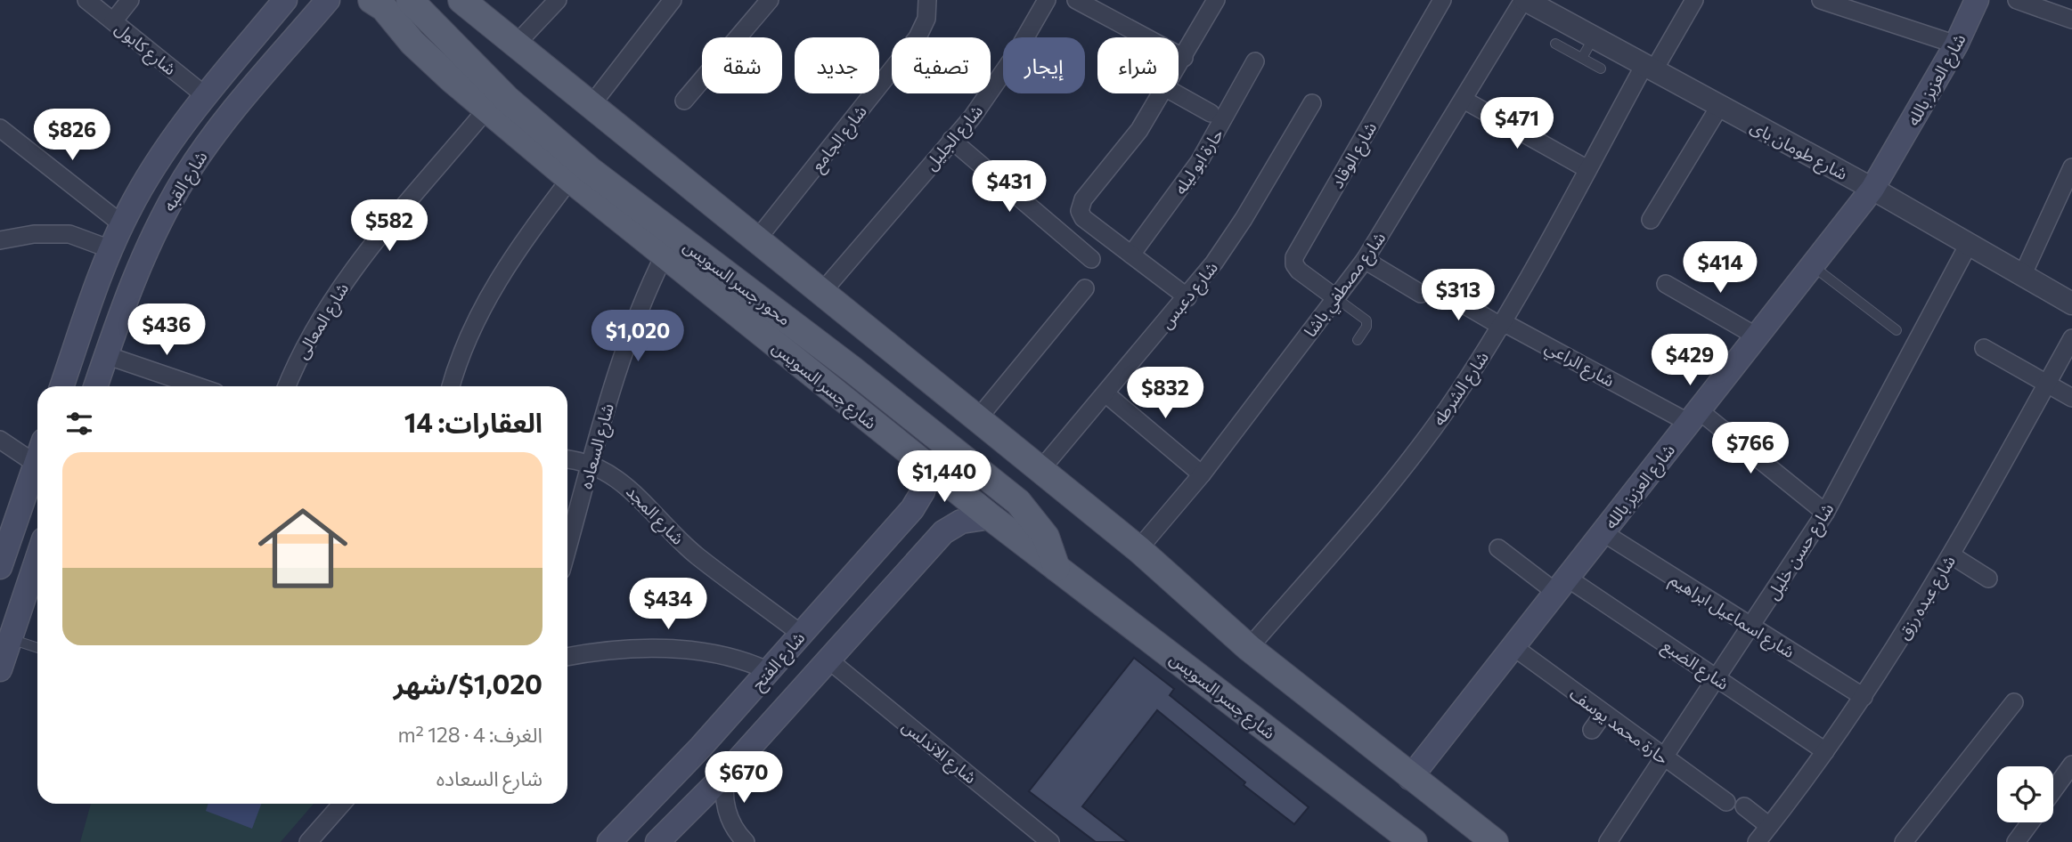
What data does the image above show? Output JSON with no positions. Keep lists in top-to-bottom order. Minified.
{"streets":{"main road":["شارع العزيز بالله","شارع القبه","محور جسر السويس","شارع جسر السويس","شارع الفتح"],"street":["شارع كابول","شارع الجليل","شارع الجامع","شارع طومان باى","شارع الوقاد","حارة ابو ليله","شارع مصطفي باشا","شارع دعبس","شارع المعالى","شارع الراعي","شارع الشرطه","شارع السعاده","شارع المجد","شارع حسن خليل","شارع عبده رزق","شارع اسماعيل ابراهيم","شارع الضبع","حارة محمد يوسف","شارع الاندلس"]},"crossings":[["شارع كابول","شارع القبه"],["شارع العزيز بالله","شارع طومان باى"],["شارع العزيز بالله","شارع الراعي"],["شارع العزيز بالله","شارع اسماعيل ابراهيم"],["شارع العزيز بالله","شارع الضبع"],["شارع العزيز بالله","حارة محمد يوسف"],["شارع طومان باى","شارع مصطفي باشا"],["شارع طومان باى","شارع الشرطه"],["شارع طومان باى","شارع حسن خليل"],["شارع الوقاد","شارع مصطفي باشا"],["محور جسر السويس","شارع جسر السويس"],["شارع مصطفي باشا","شارع الراعي"],["شارع المعالى","شارع جسر السويس"],["شارع الراعي","شارع الشرطه"],["شارع الراعي","شارع حسن خليل"],["شارع جسر السويس","شارع السعاده"],["شارع جسر السويس","شارع الفتح"],["شارع السعاده","شارع المجد"],["شارع المجد","شارع الفتح"],["شارع حسن خليل","شارع اسماعيل ابراهيم"],["شارع حسن خليل","شارع الضبع"],["شارع حسن خليل","حارة محمد يوسف"],["شارع عبده رزق","شارع اسماعيل ابراهيم"],["شارع عبده رزق","شارع الضبع"]],"page":{"chip":["شراء","إيجار","تصفية","جديد","شقة"],"price":["$471","$826","$431","$582","$414","$313","$436","$1,020","$429","$832","$766","$1,440","$434","$670"],"heading":"العقارات: 14","list":[{"name":"$1,020/شهر","note":"الغرف: 4 · 128 m² · شارع السعاده"}]}}
